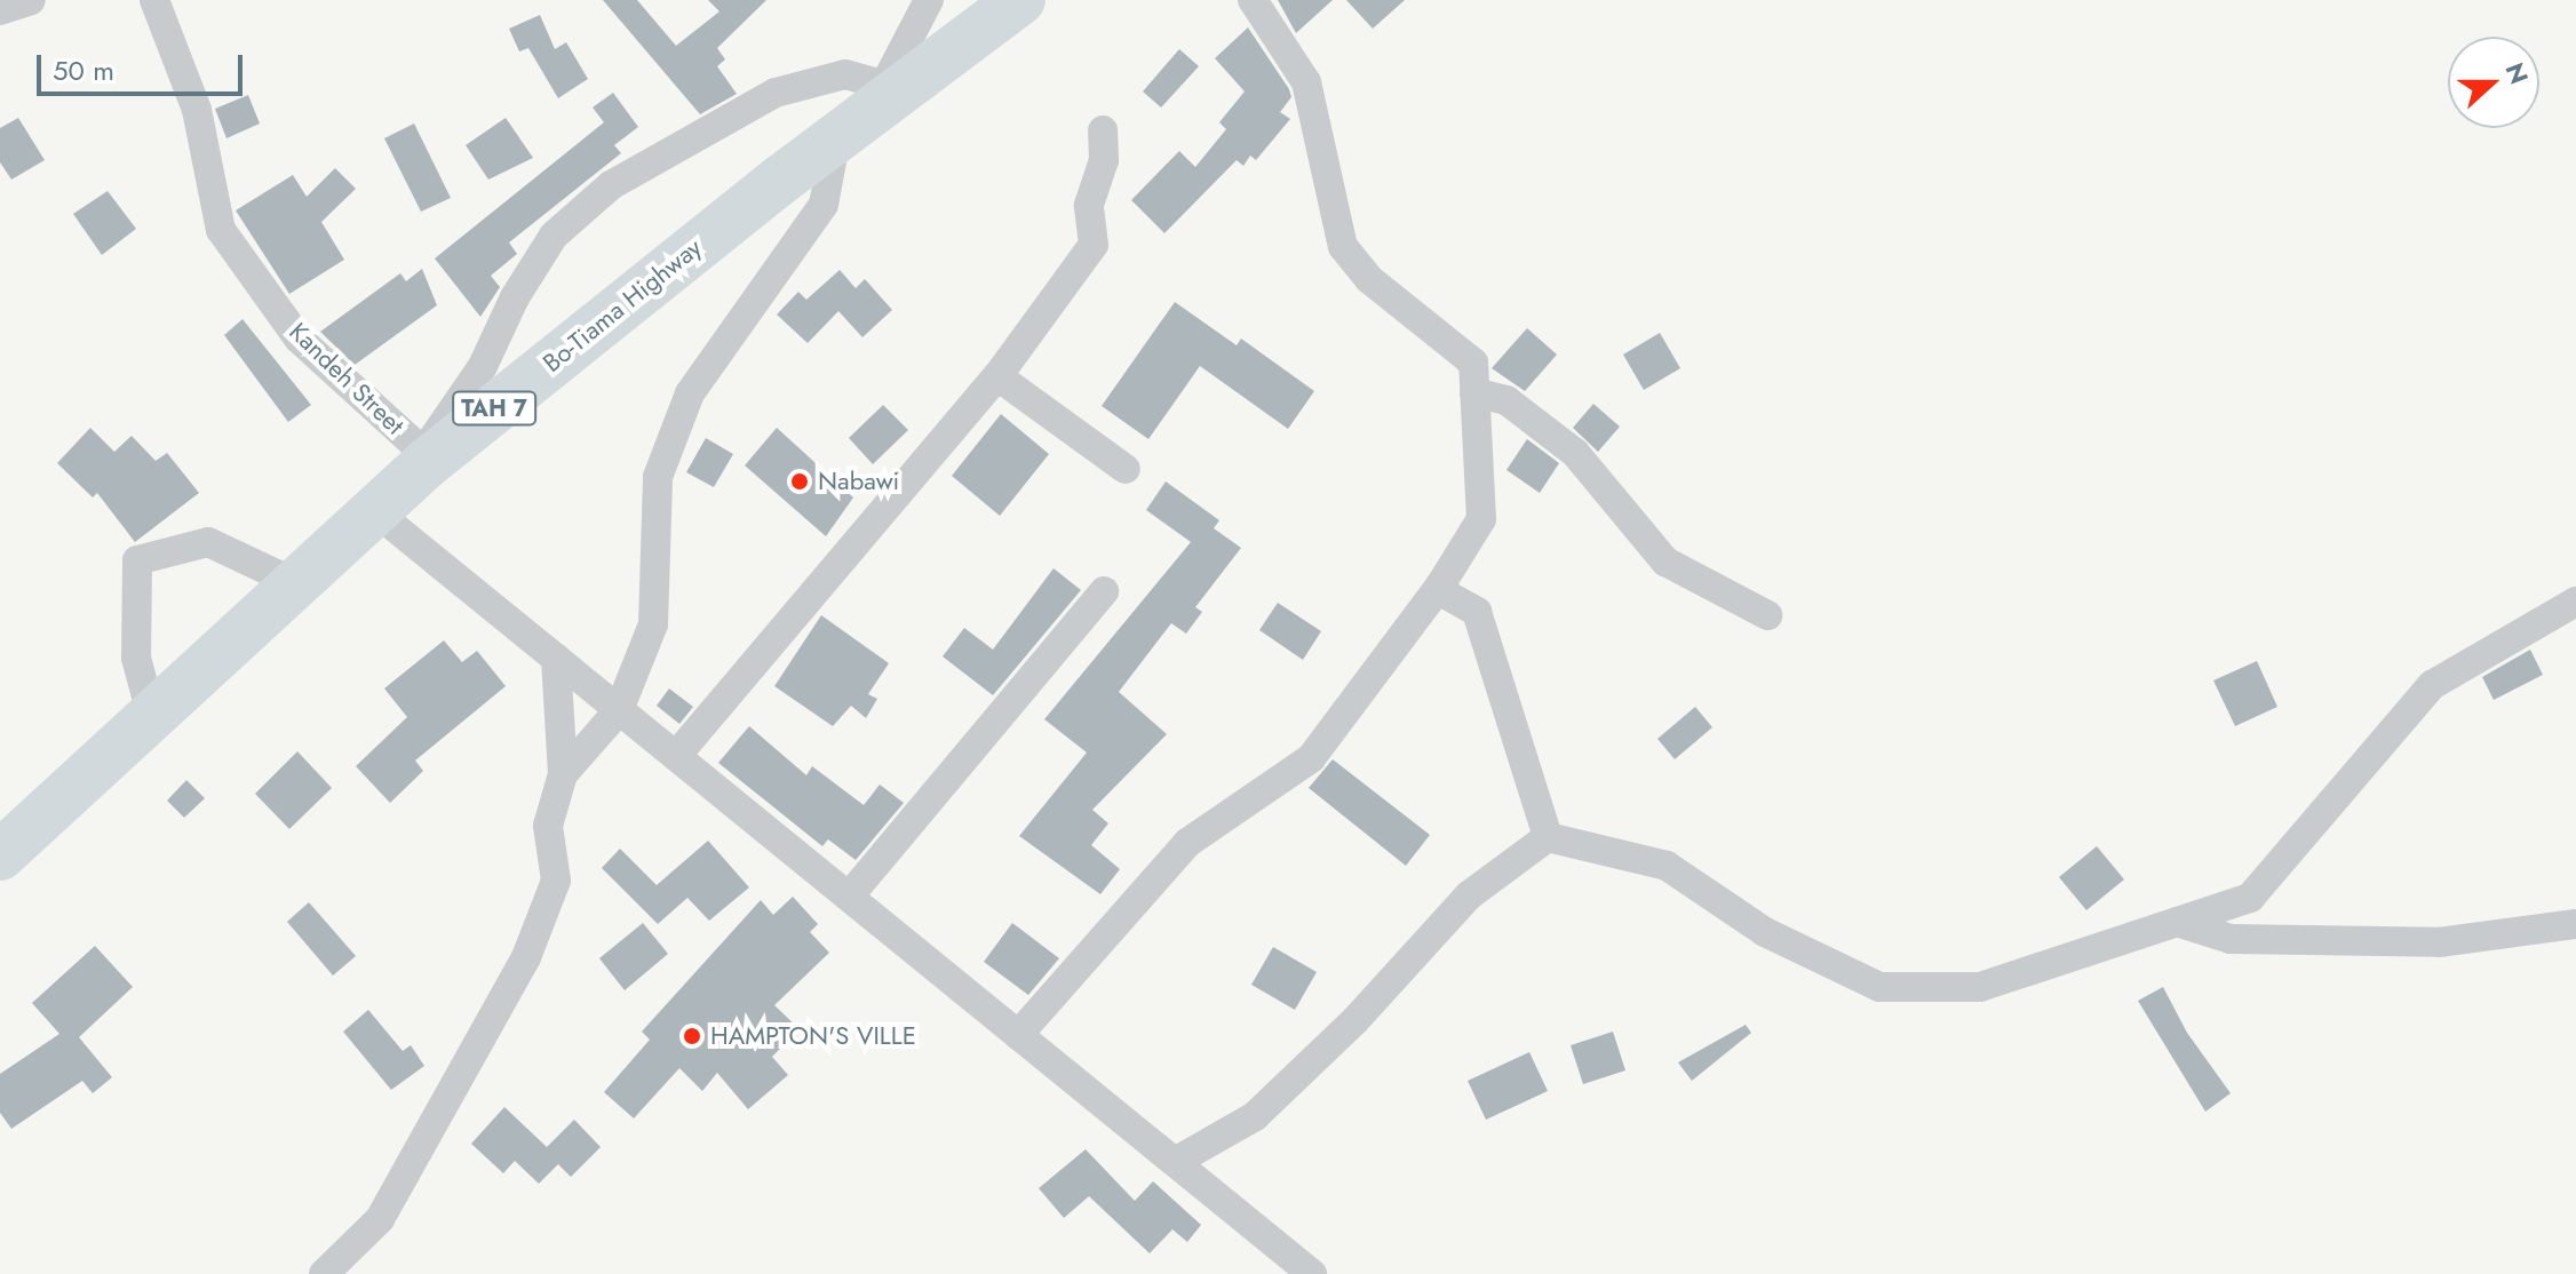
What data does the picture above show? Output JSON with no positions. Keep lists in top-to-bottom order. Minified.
{"streets":{"highway":["Bo-Tiama Highway","TAH 7"],"street":["Kandeh Street"]},"crossings":[["Bo-Tiama Highway","Kandeh Street"]],"places":["Nabawi","HAMPTON'S VILLE"],"scale_bar":"50 m","north":"right"}
